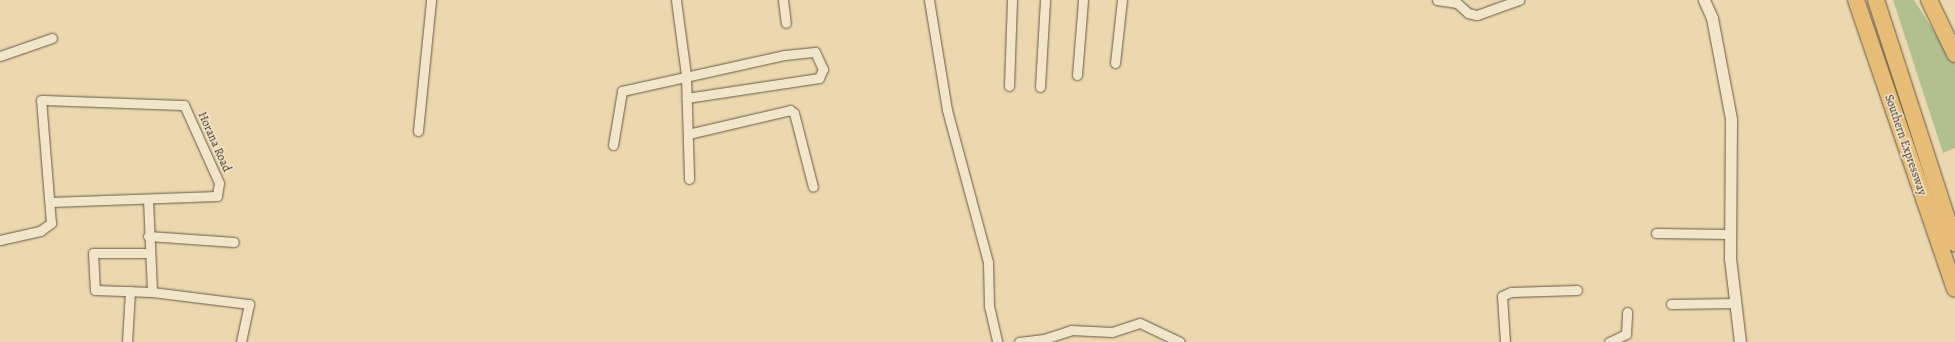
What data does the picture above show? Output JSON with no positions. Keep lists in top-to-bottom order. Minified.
{"streets":{"highway":["Southern Expressway"],"street":["Horana Road"]}}
